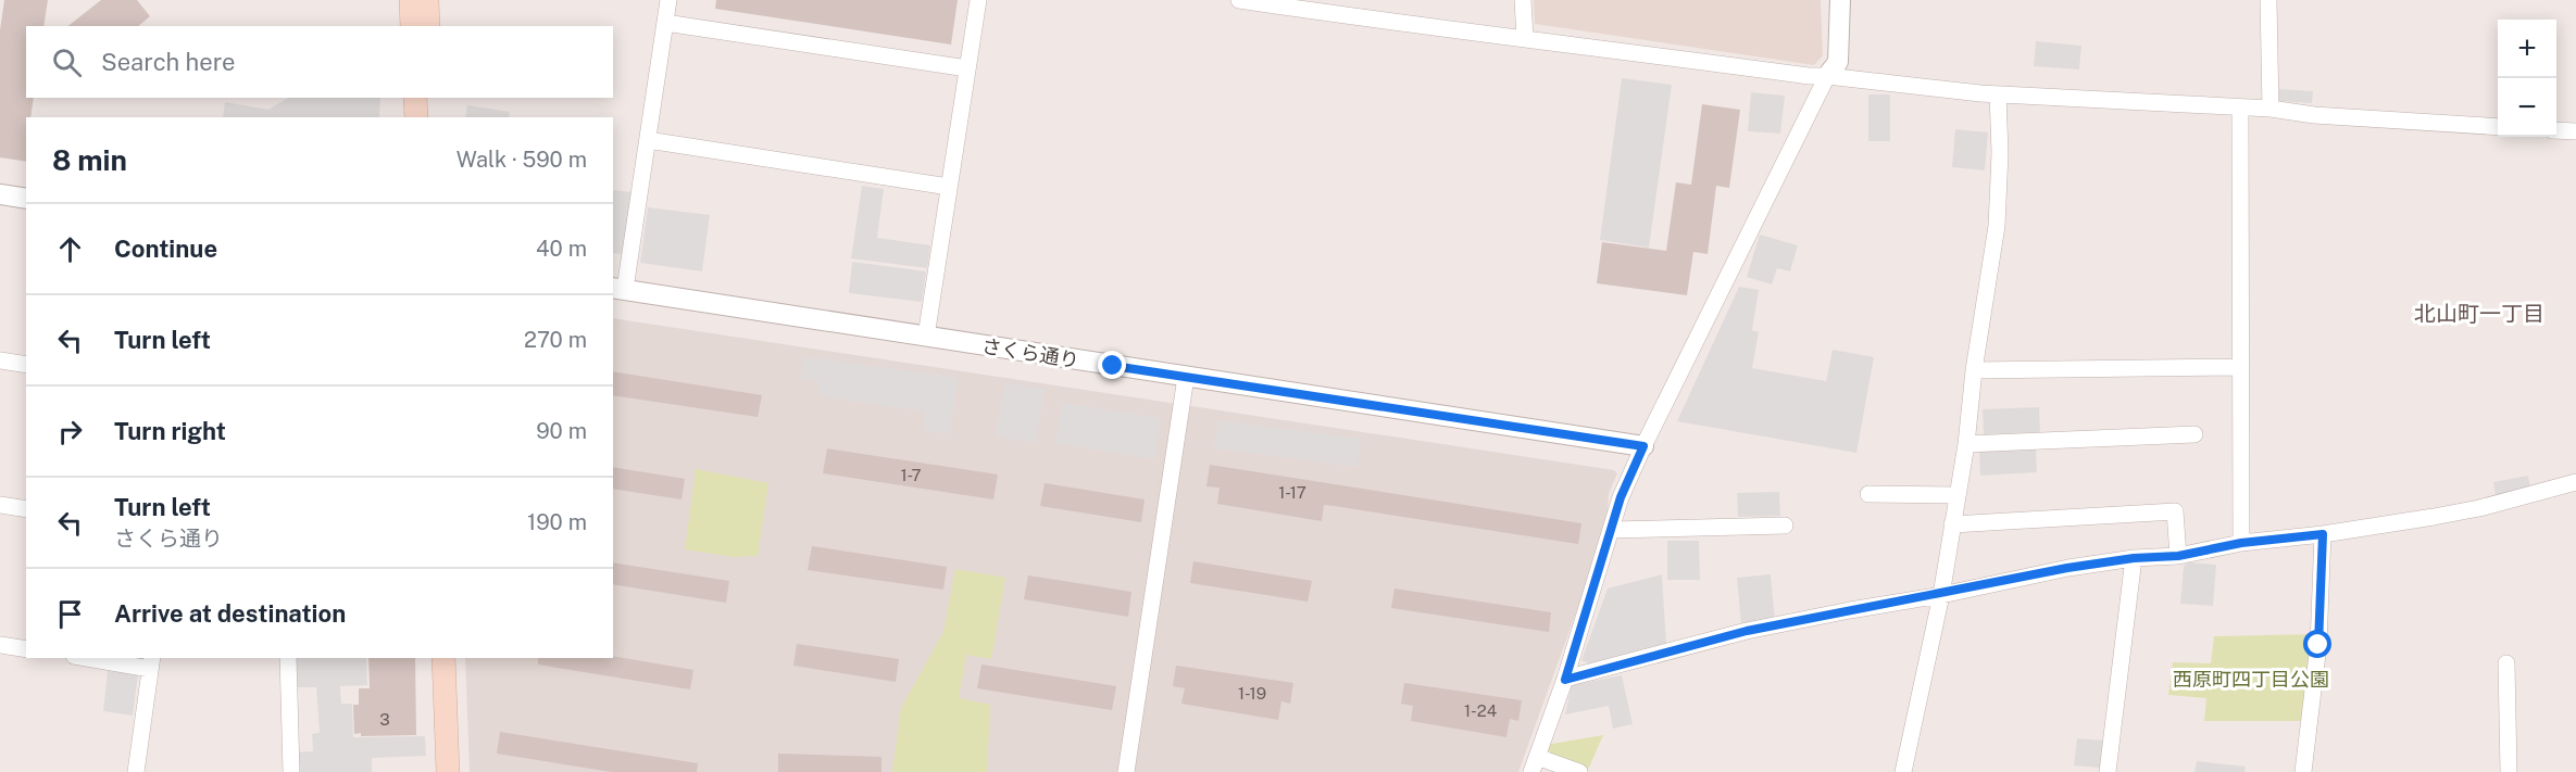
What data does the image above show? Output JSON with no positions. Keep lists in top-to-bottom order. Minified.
{"streets":{"street":["さくら通り"]},"districts":["北山町一丁目"],"parks":["西原町四丁目公園"],"house_numbers":["1-7","1-17","1-19","1-24","3"],"page":{"map_buttons":["+","−"],"search":"Search here","heading":["8 min","Walk · 590 m"],"list":[["Continue","40 m"],["Turn left","270 m"],["Turn right","90 m"],["Turn left","さくら通り","190 m"],"Arrive at destination"]}}
